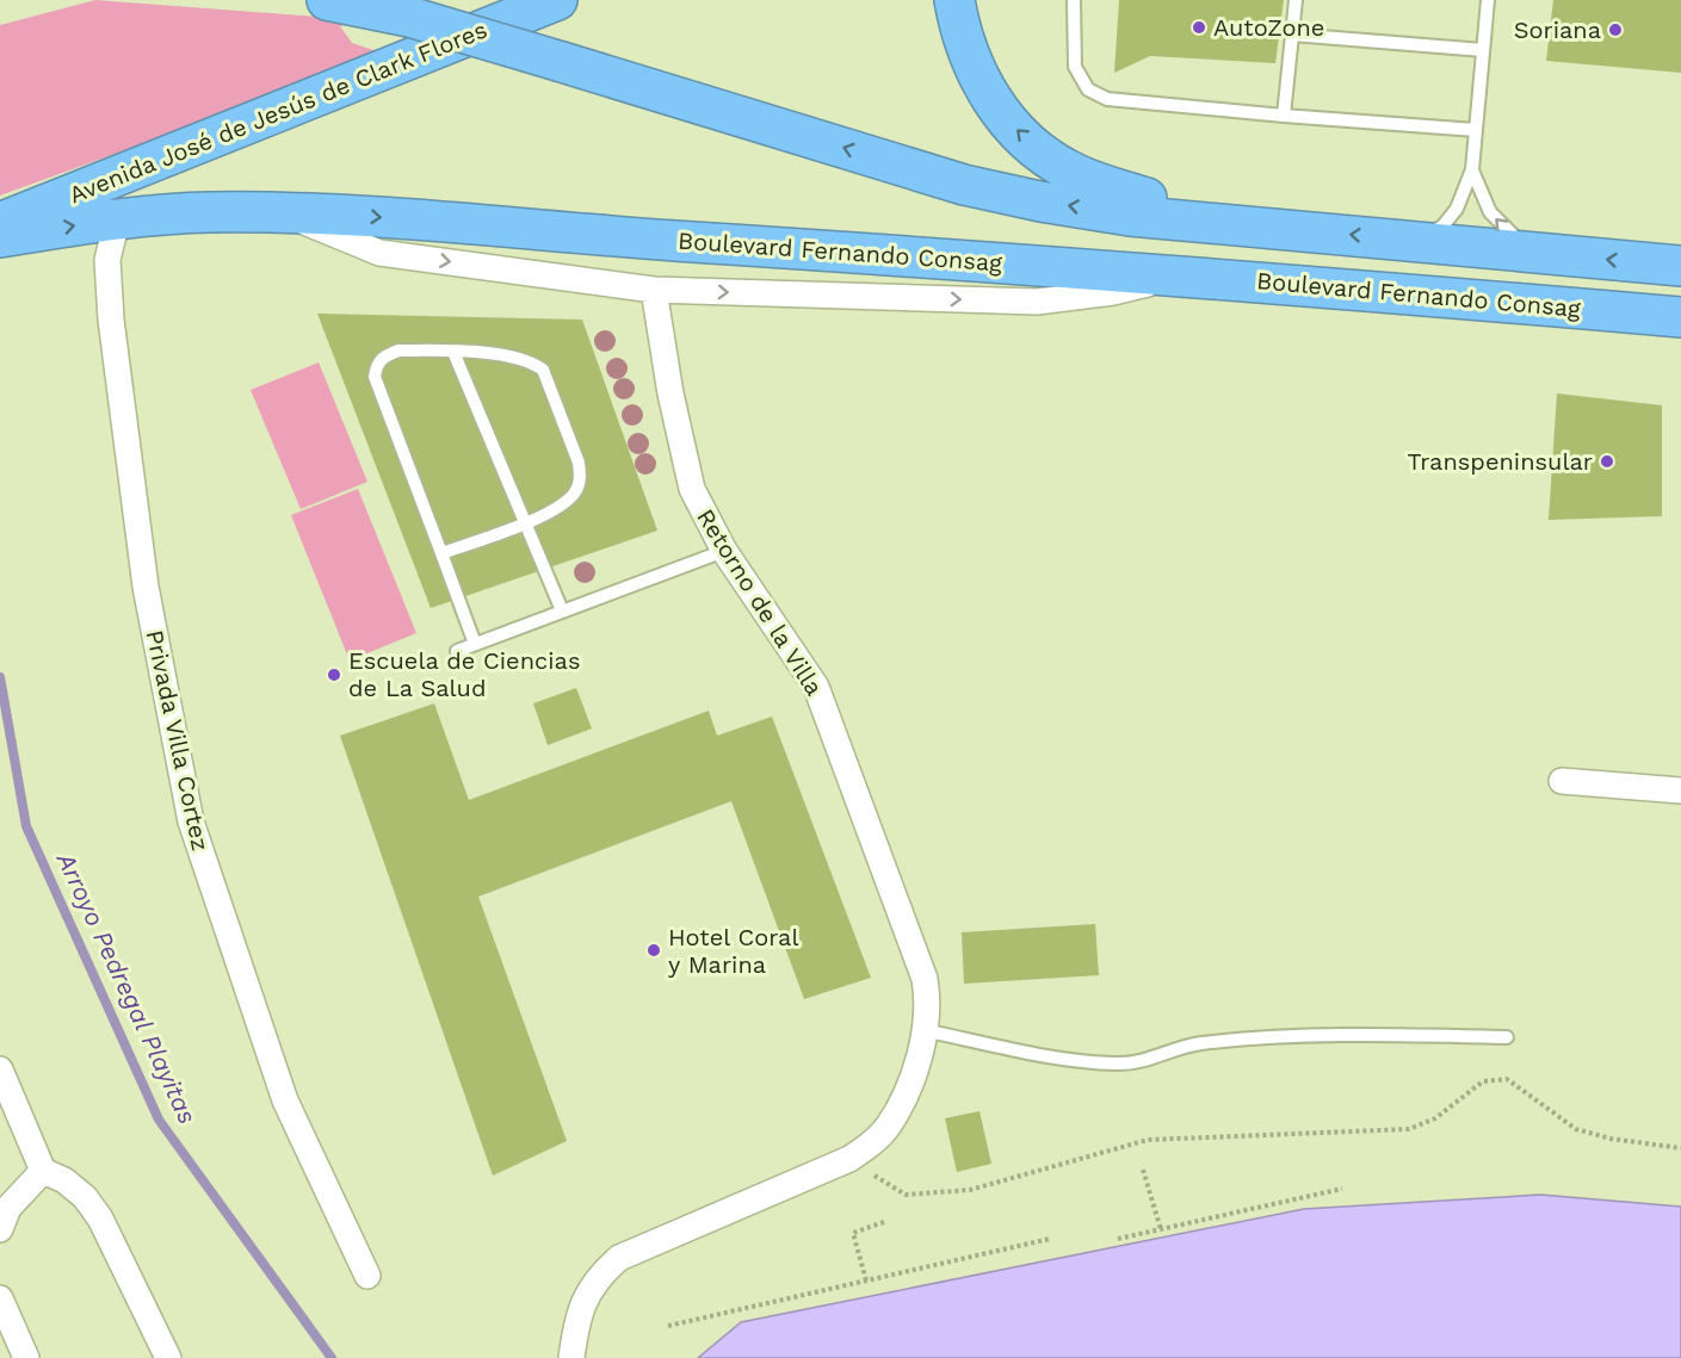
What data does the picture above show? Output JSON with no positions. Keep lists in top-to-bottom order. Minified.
{"streets":{"highway":["Avenida José de Jesús de Clark Flores","Boulevard Fernando Consag"],"street":["Retorno de la Villa","Privada Villa Cortez"]},"crossings":[["Boulevard Fernando Consag","Privada Villa Cortez"]],"water":["Arroyo Pedregal Playitas"],"places":["AutoZone","Soriana","Transpeninsular","Escuela de Ciencias de La Salud","Hotel Coral y Marina"]}
